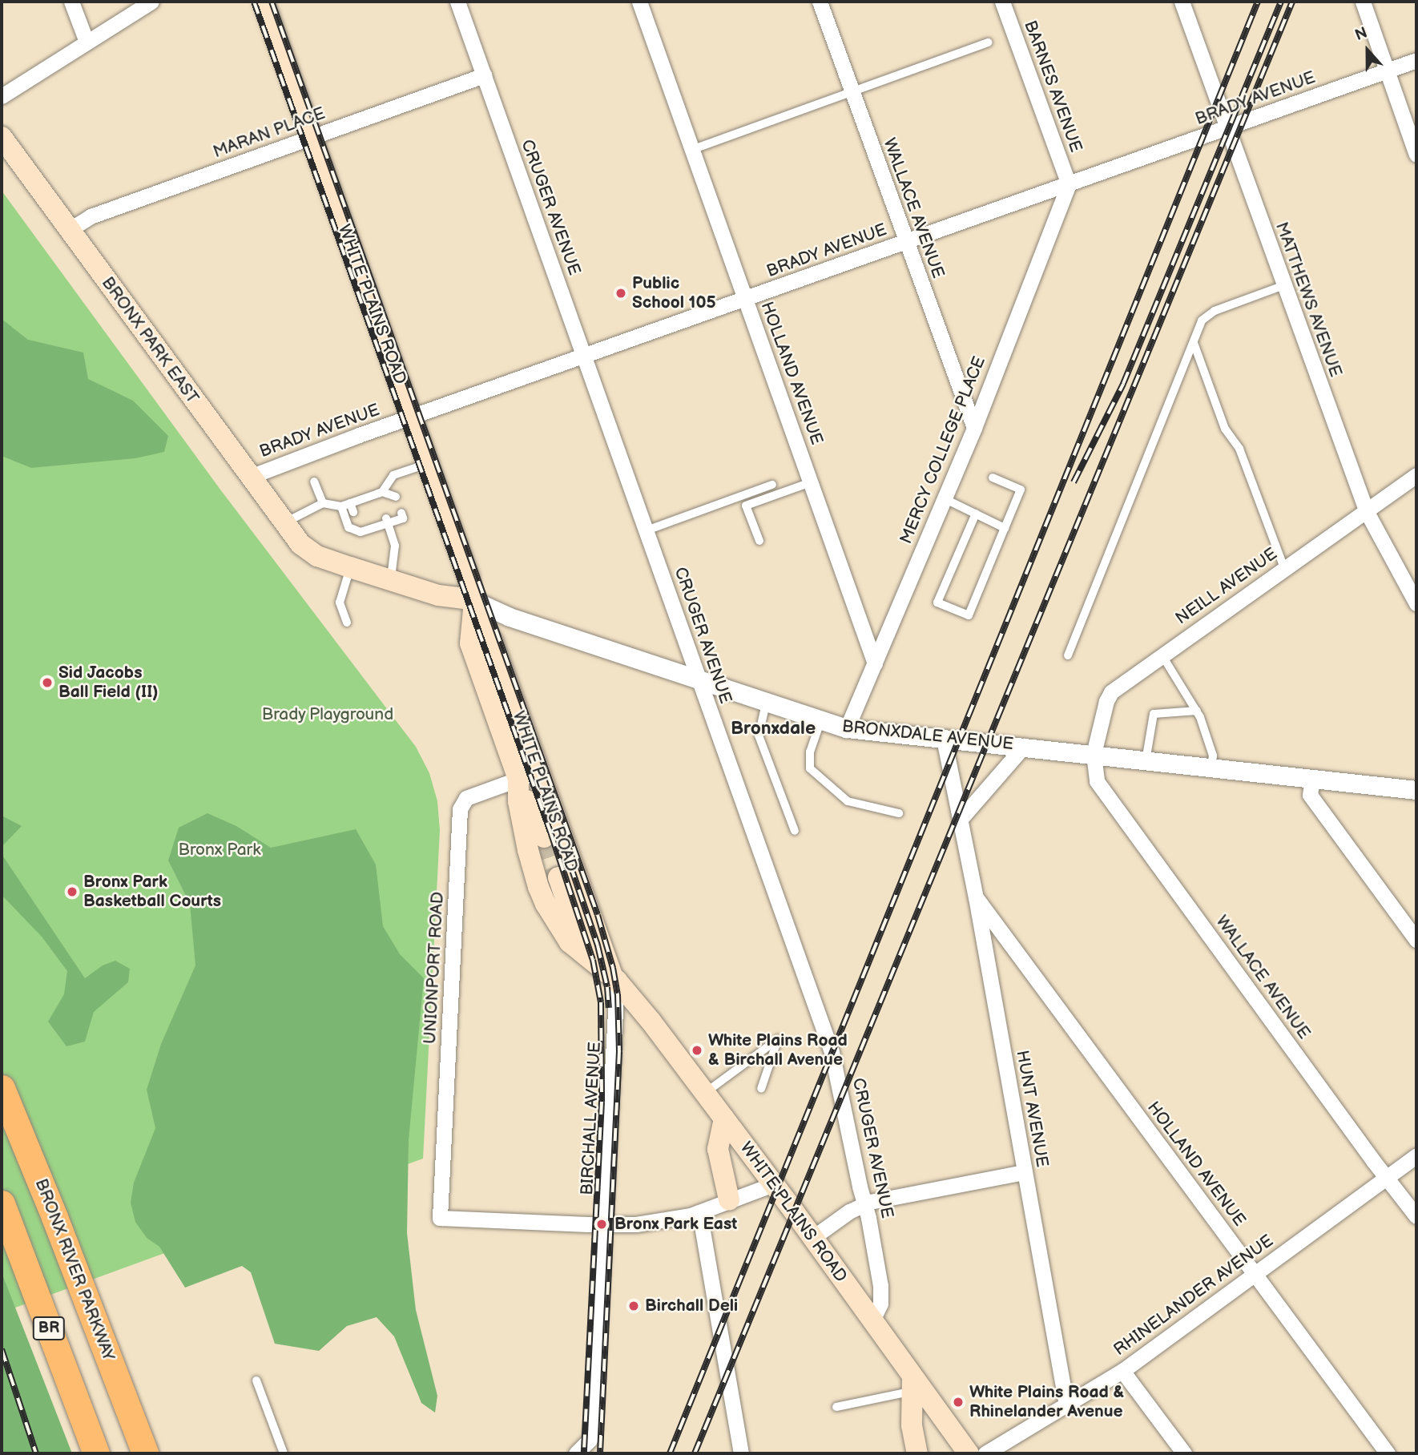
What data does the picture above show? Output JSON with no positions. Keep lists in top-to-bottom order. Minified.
{"streets":{"highway":["BRONX RIVER PARKWAY","BR"],"main road":["WHITE PLAINS ROAD","BRONX PARK EAST","BRONXDALE AVENUE"],"street":["BARNES AVENUE","BRADY AVENUE","MARAN PLACE","CRUGER AVENUE","WALLACE AVENUE","MATTHEWS AVENUE","HOLLAND AVENUE","MERCY COLLEGE PLACE","NEILL AVENUE","UNIONPORT ROAD","HUNT AVENUE","BIRCHALL AVENUE","RHINELANDER AVENUE"]},"crossings":[["BARNES AVENUE","BRADY AVENUE"],["BARNES AVENUE","MERCY COLLEGE PLACE"],["BRADY AVENUE","CRUGER AVENUE"],["BRADY AVENUE","WALLACE AVENUE"],["BRADY AVENUE","MATTHEWS AVENUE"],["BRADY AVENUE","WHITE PLAINS ROAD"],["BRADY AVENUE","BRONX PARK EAST"],["BRADY AVENUE","HOLLAND AVENUE"],["BRADY AVENUE","MERCY COLLEGE PLACE"],["MARAN PLACE","CRUGER AVENUE"],["MARAN PLACE","WHITE PLAINS ROAD"],["MARAN PLACE","BRONX PARK EAST"],["CRUGER AVENUE","WHITE PLAINS ROAD"],["CRUGER AVENUE","BRONXDALE AVENUE"],["WALLACE AVENUE","MERCY COLLEGE PLACE"],["WALLACE AVENUE","NEILL AVENUE"],["WALLACE AVENUE","BRONXDALE AVENUE"],["WALLACE AVENUE","RHINELANDER AVENUE"],["MATTHEWS AVENUE","NEILL AVENUE"],["WHITE PLAINS ROAD","BRONXDALE AVENUE"],["WHITE PLAINS ROAD","UNIONPORT ROAD"],["WHITE PLAINS ROAD","BIRCHALL AVENUE"],["BRONX PARK EAST","BRONXDALE AVENUE"],["HOLLAND AVENUE","MERCY COLLEGE PLACE"],["HOLLAND AVENUE","HUNT AVENUE"],["HOLLAND AVENUE","RHINELANDER AVENUE"],["MERCY COLLEGE PLACE","BRONXDALE AVENUE"],["NEILL AVENUE","BRONXDALE AVENUE"],["BRONXDALE AVENUE","HUNT AVENUE"],["UNIONPORT ROAD","BIRCHALL AVENUE"],["HUNT AVENUE","RHINELANDER AVENUE"]],"districts":["Bronxdale"],"parks":["Brady Playground","Bronx Park"],"places":["Public School 105","Sid Jacobs Ball Field (II)","Bronx Park Basketball Courts","White Plains Road & Birchall Avenue","Bronx Park East","Birchall Deli","White Plains Road & Rhinelander Avenue"],"north":"top"}
